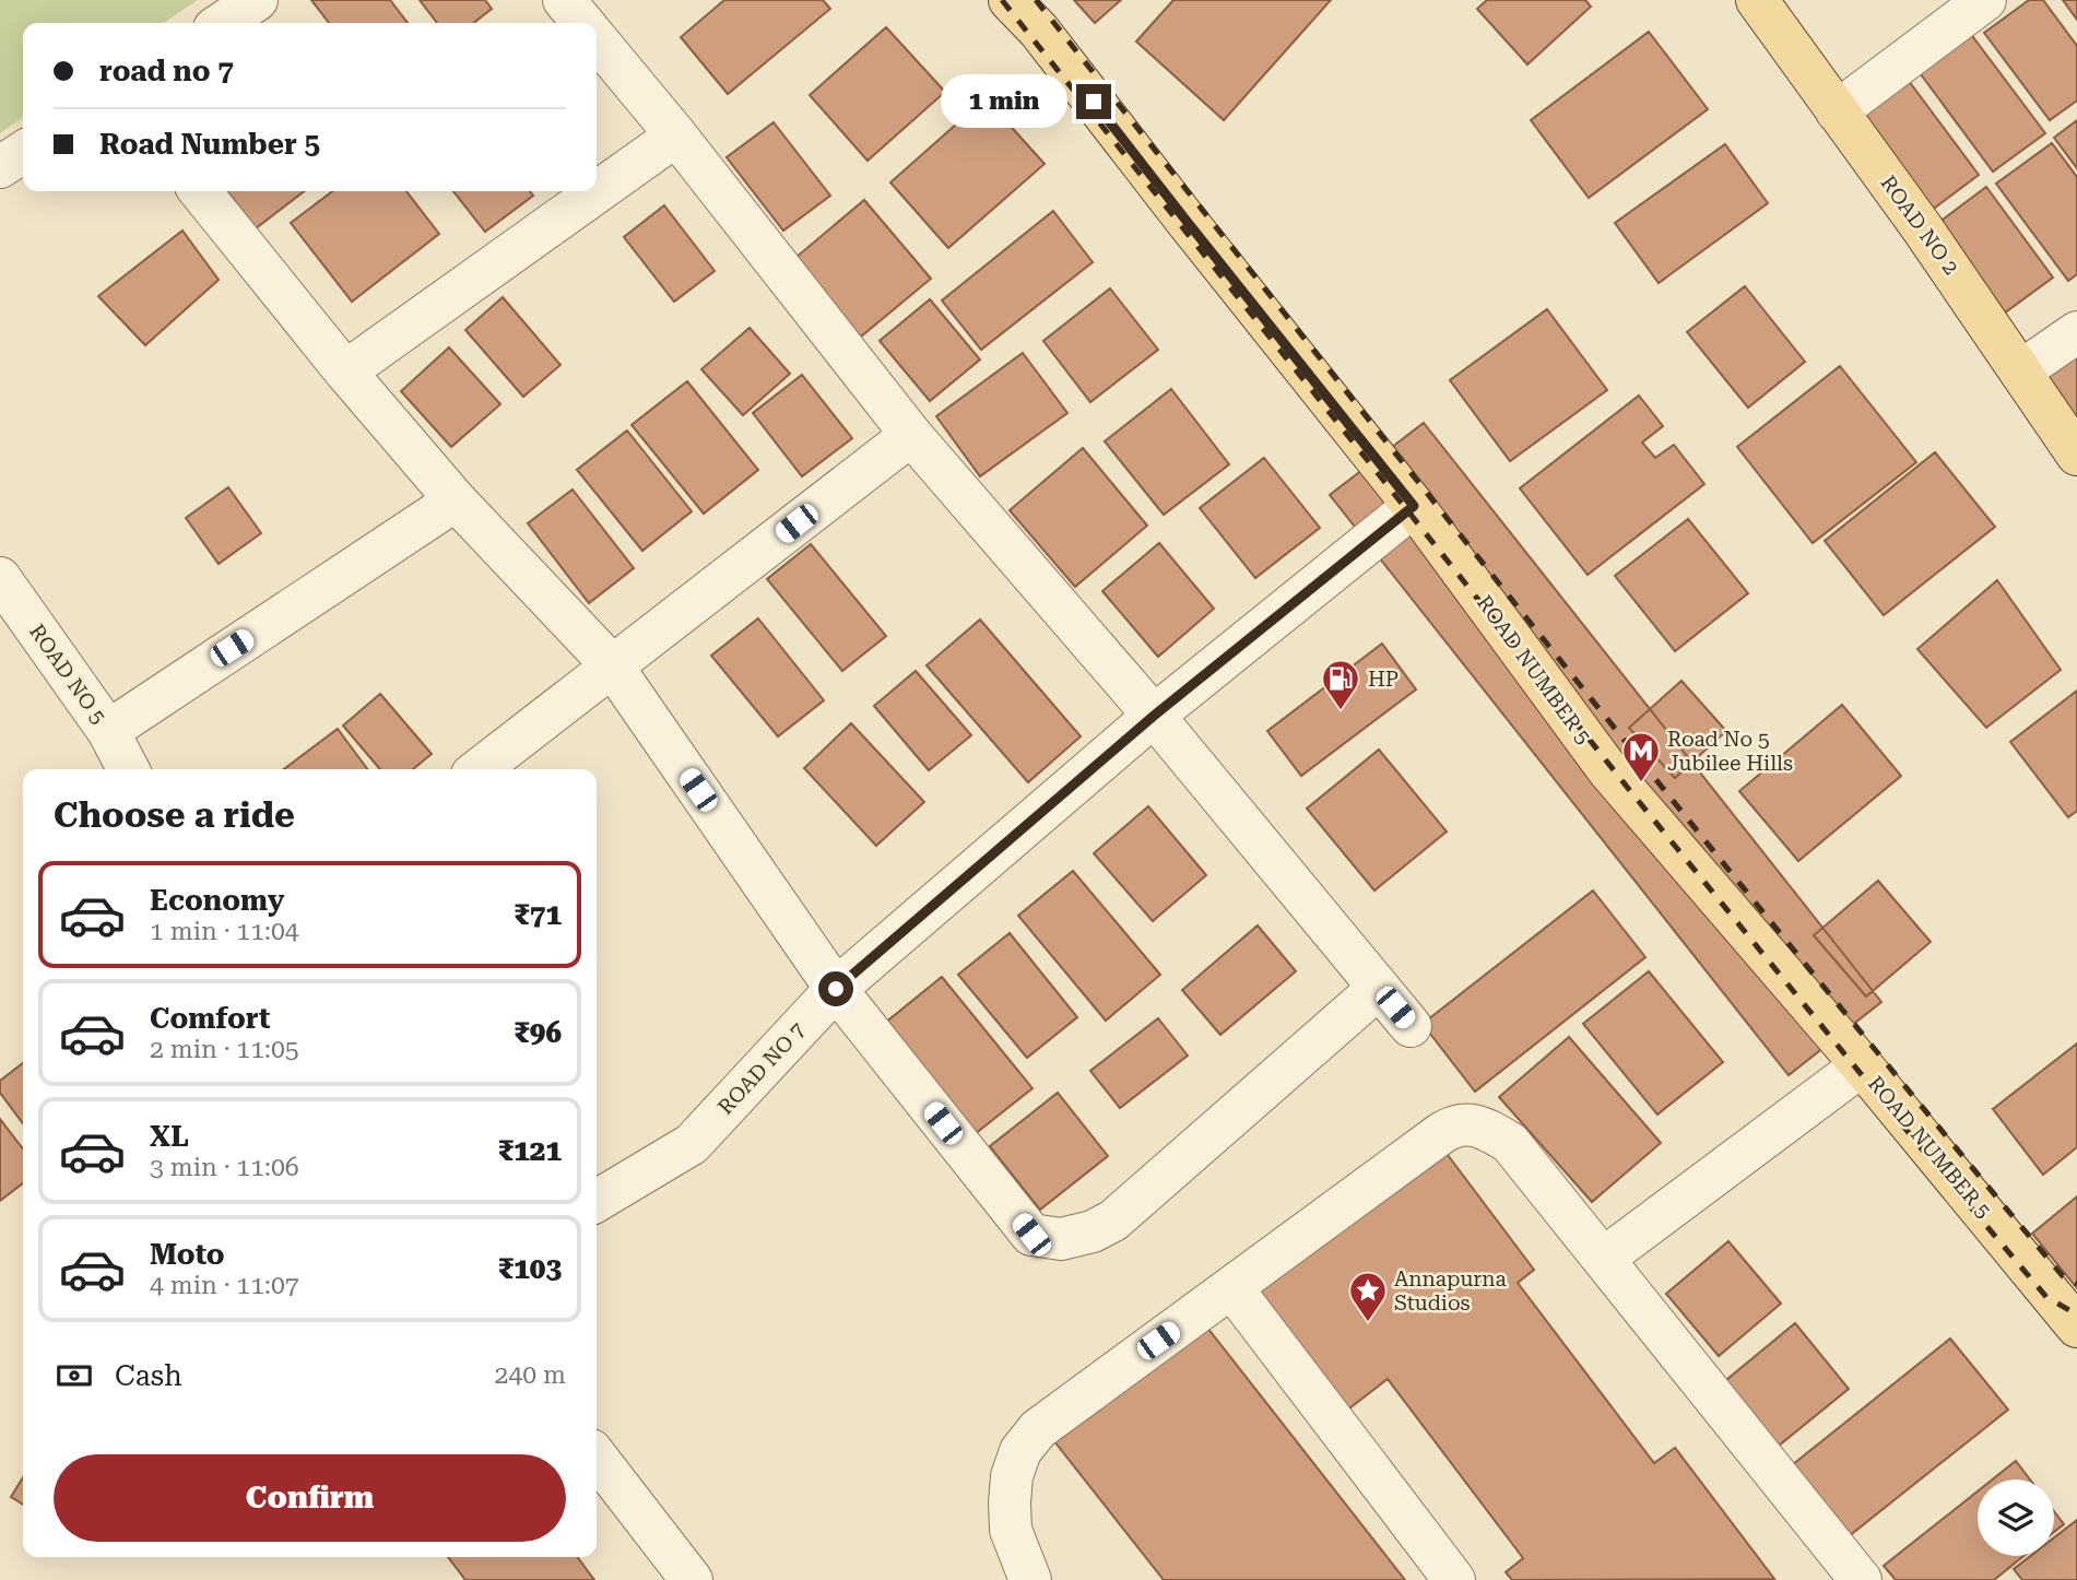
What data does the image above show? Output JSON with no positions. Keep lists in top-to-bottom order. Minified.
{"streets":{"main road":["ROAD NO 2","ROAD NUMBER 5"],"street":["ROAD NO 5","ROAD NO 7"]},"crossings":[["ROAD NUMBER 5","ROAD NO 7"]],"places":{"fuel station":["HP"],"metro station":["Road No 5 Jubilee Hills"],"place":["Annapurna Studios"]},"page":{"banner":["road no 7","Road Number 5"],"bubble":"1 min","heading":"Choose a ride","list":[{"name":"Economy","note":"1 min · 11:04","value":"₹71"},{"name":"Comfort","note":"2 min · 11:05","value":"₹96"},{"name":"XL","note":"3 min · 11:06","value":"₹121"},{"name":"Moto","note":"4 min · 11:07","value":"₹103"}],"pay":["Cash","240 m"],"buttons":"Confirm"}}
